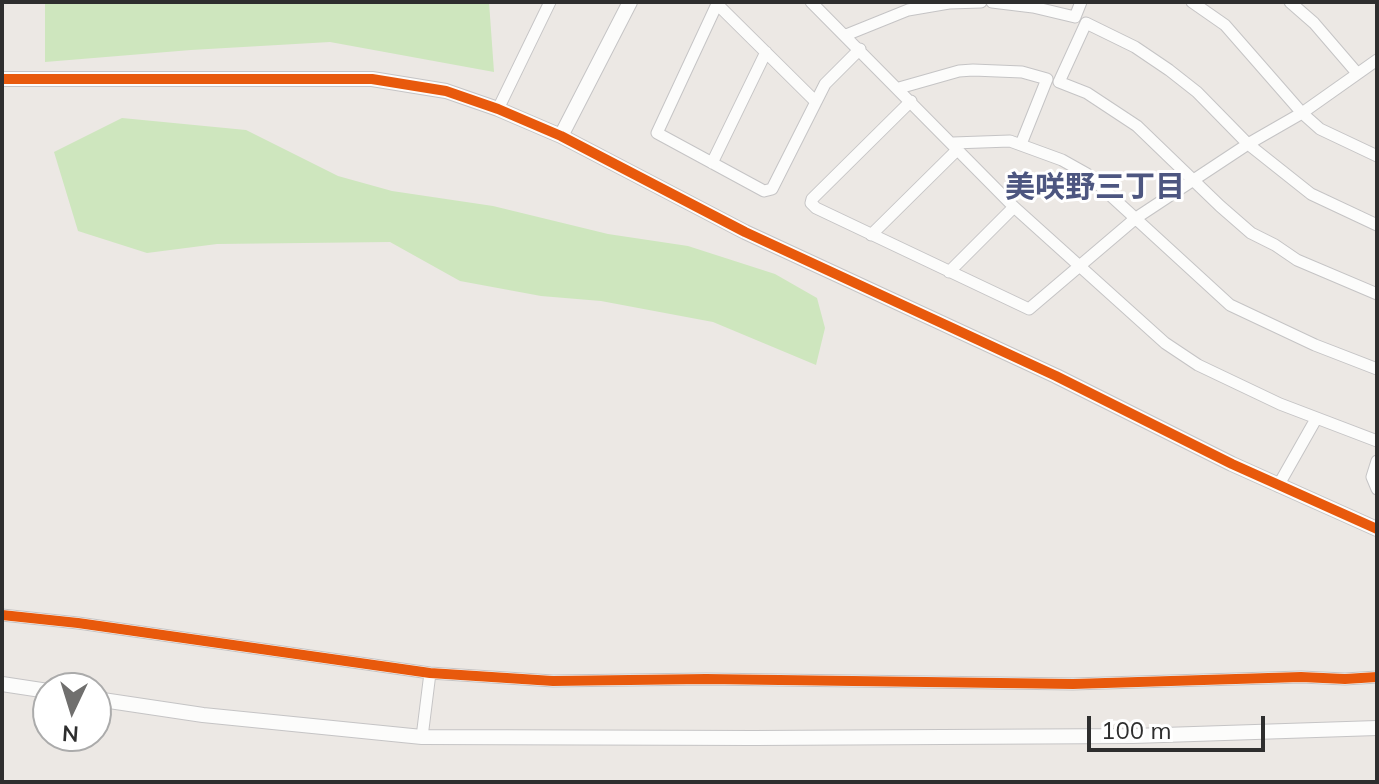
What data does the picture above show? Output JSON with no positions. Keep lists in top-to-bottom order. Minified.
{"districts":["美咲野三丁目"],"scale_bar":"100 m","north":"bottom"}
